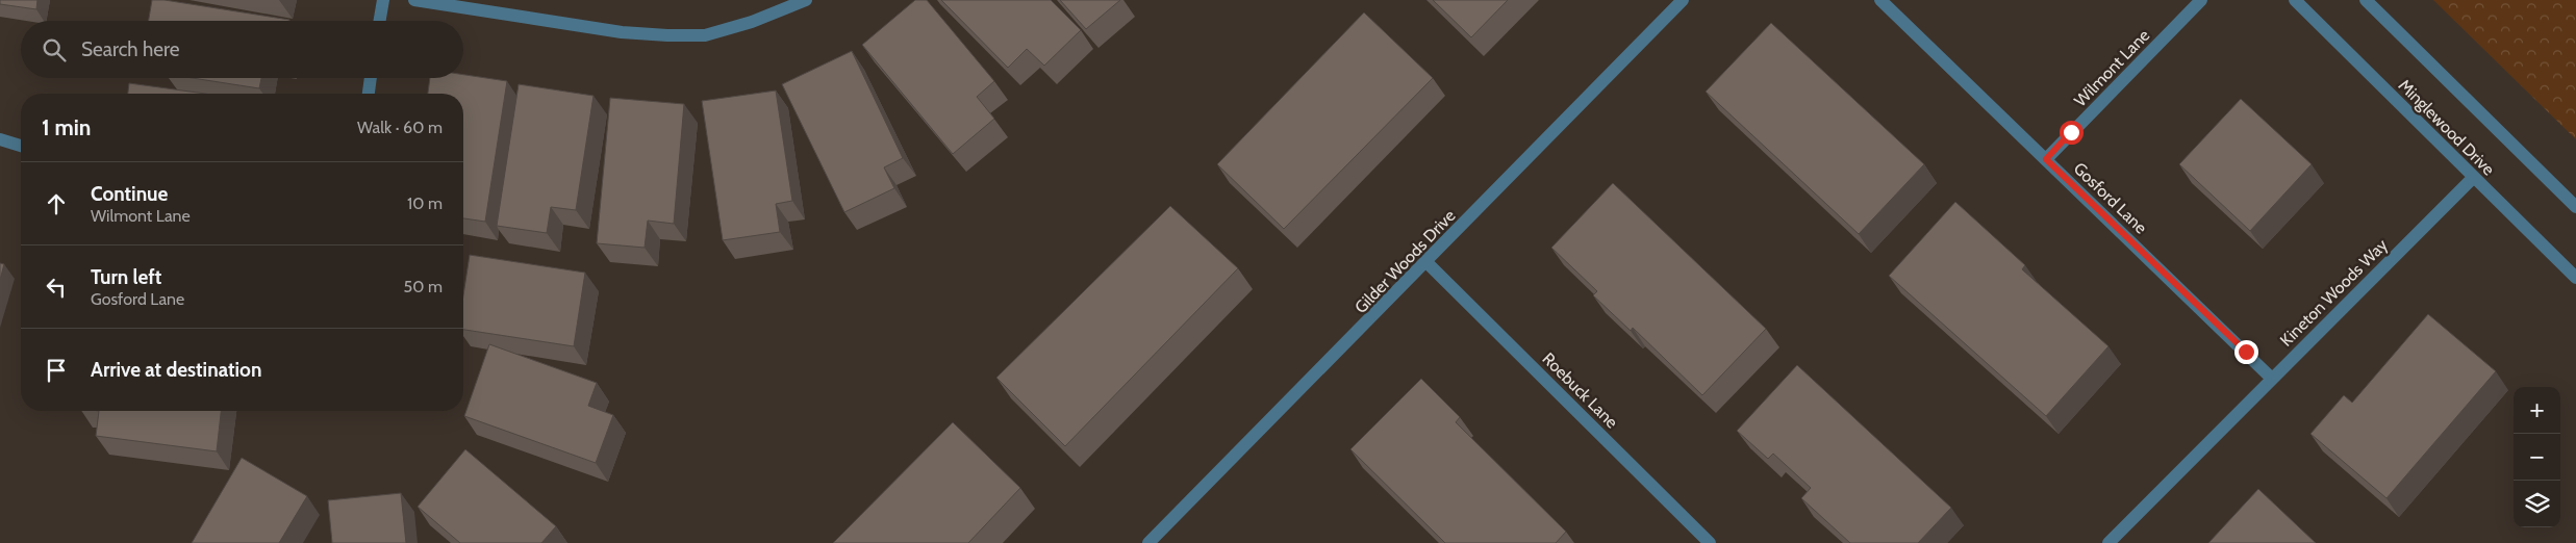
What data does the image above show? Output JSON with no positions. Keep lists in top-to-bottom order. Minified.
{"streets":{"street":["Wilmont Lane","Minglewood Drive","Gosford Lane","Gilder Woods Drive","Kineton Woods Way","Roebuck Lane"]},"crossings":[["Wilmont Lane","Gosford Lane"],["Minglewood Drive","Kineton Woods Way"],["Gosford Lane","Kineton Woods Way"],["Gilder Woods Drive","Roebuck Lane"]],"page":{"search":"Search here","heading":["1 min","Walk · 60 m"],"list":[["Continue","Wilmont Lane","10 m"],["Turn left","Gosford Lane","50 m"],"Arrive at destination"],"map_buttons":["+","−"]}}
